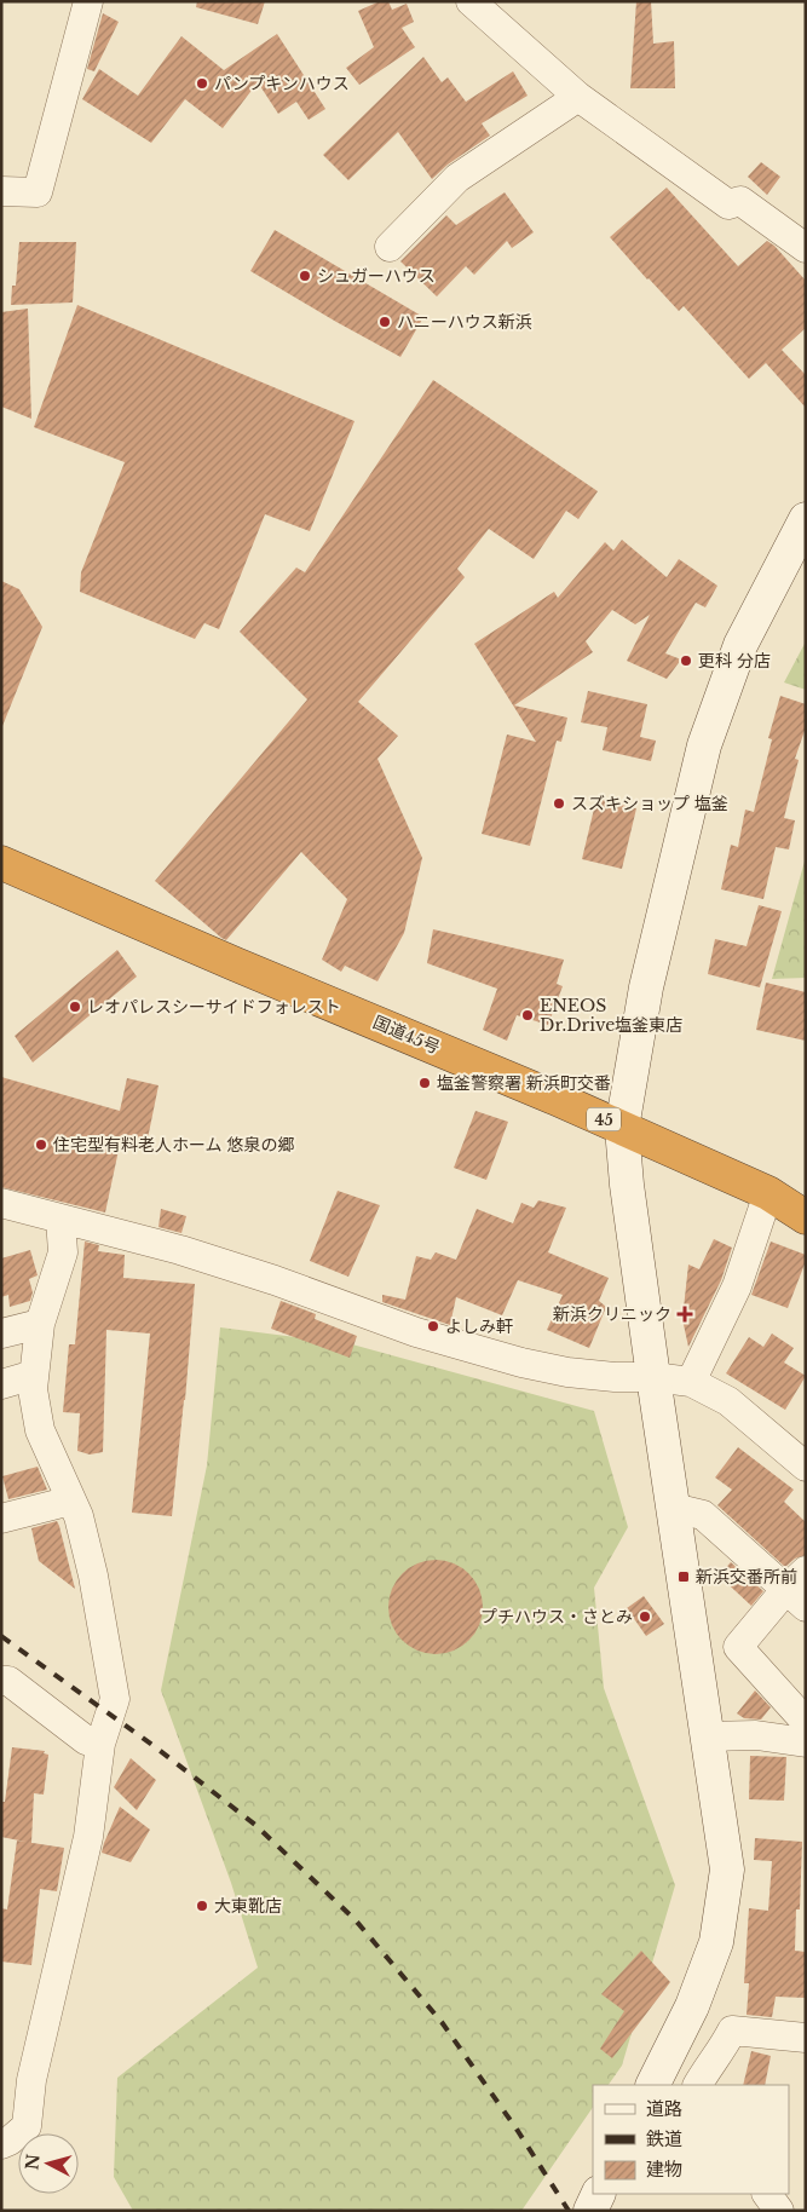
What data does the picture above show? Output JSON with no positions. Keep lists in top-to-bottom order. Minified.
{"streets":{"highway":["国道45号","45"]},"places":{"other":["パンプキンハウス","シュガーハウス","ハニーハウス新浜","更科 分店","スズキショップ 塩釜","レオパレスシーサイドフォレスト","ENEOS Dr.Drive塩釜東店","塩釜警察署 新浜町交番","住宅型有料老人ホーム 悠泉の郷","よしみ軒","プチハウス・さとみ","大東靴店"],"health":["新浜クリニック"],"transit":["新浜交番所前"]},"legend":["道路","鉄道","建物"],"north":"left"}
